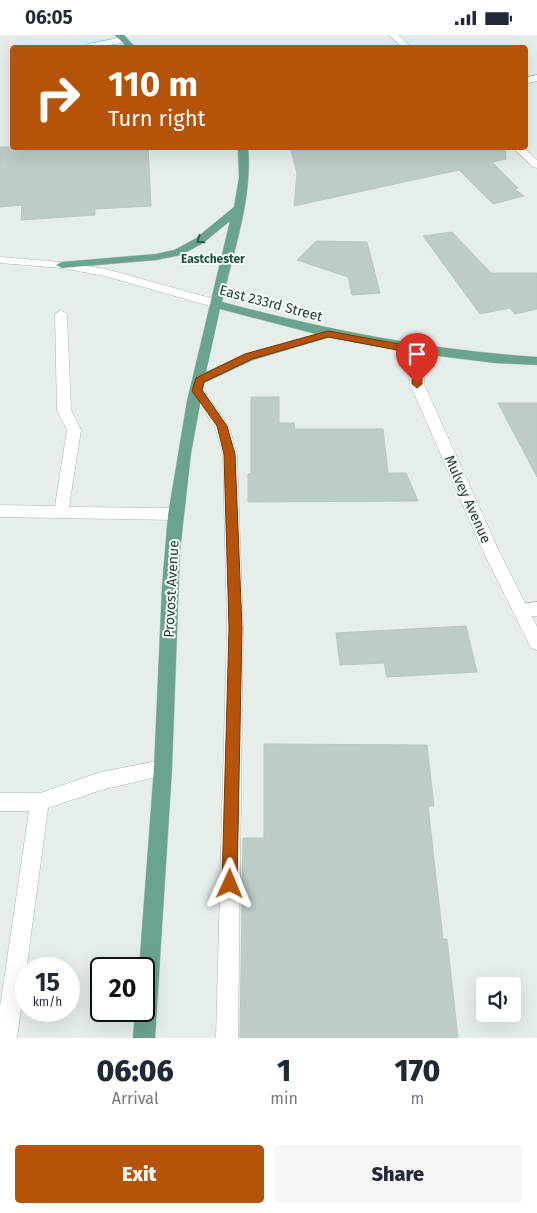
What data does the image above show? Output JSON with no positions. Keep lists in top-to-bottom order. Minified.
{"streets":{"main road":["East 233rd Street","Provost Avenue"],"street":["Mulvey Avenue"]},"crossings":[["East 233rd Street","Mulvey Avenue"],["East 233rd Street","Provost Avenue"]],"districts":["Eastchester"],"page":{"status":"06:05","turn":["110 m","Turn right"],"speed":"15 km/h","limit":"20","eta":["06:06","Arrival","1","min","170","m"],"buttons":["Exit","Share"]}}
